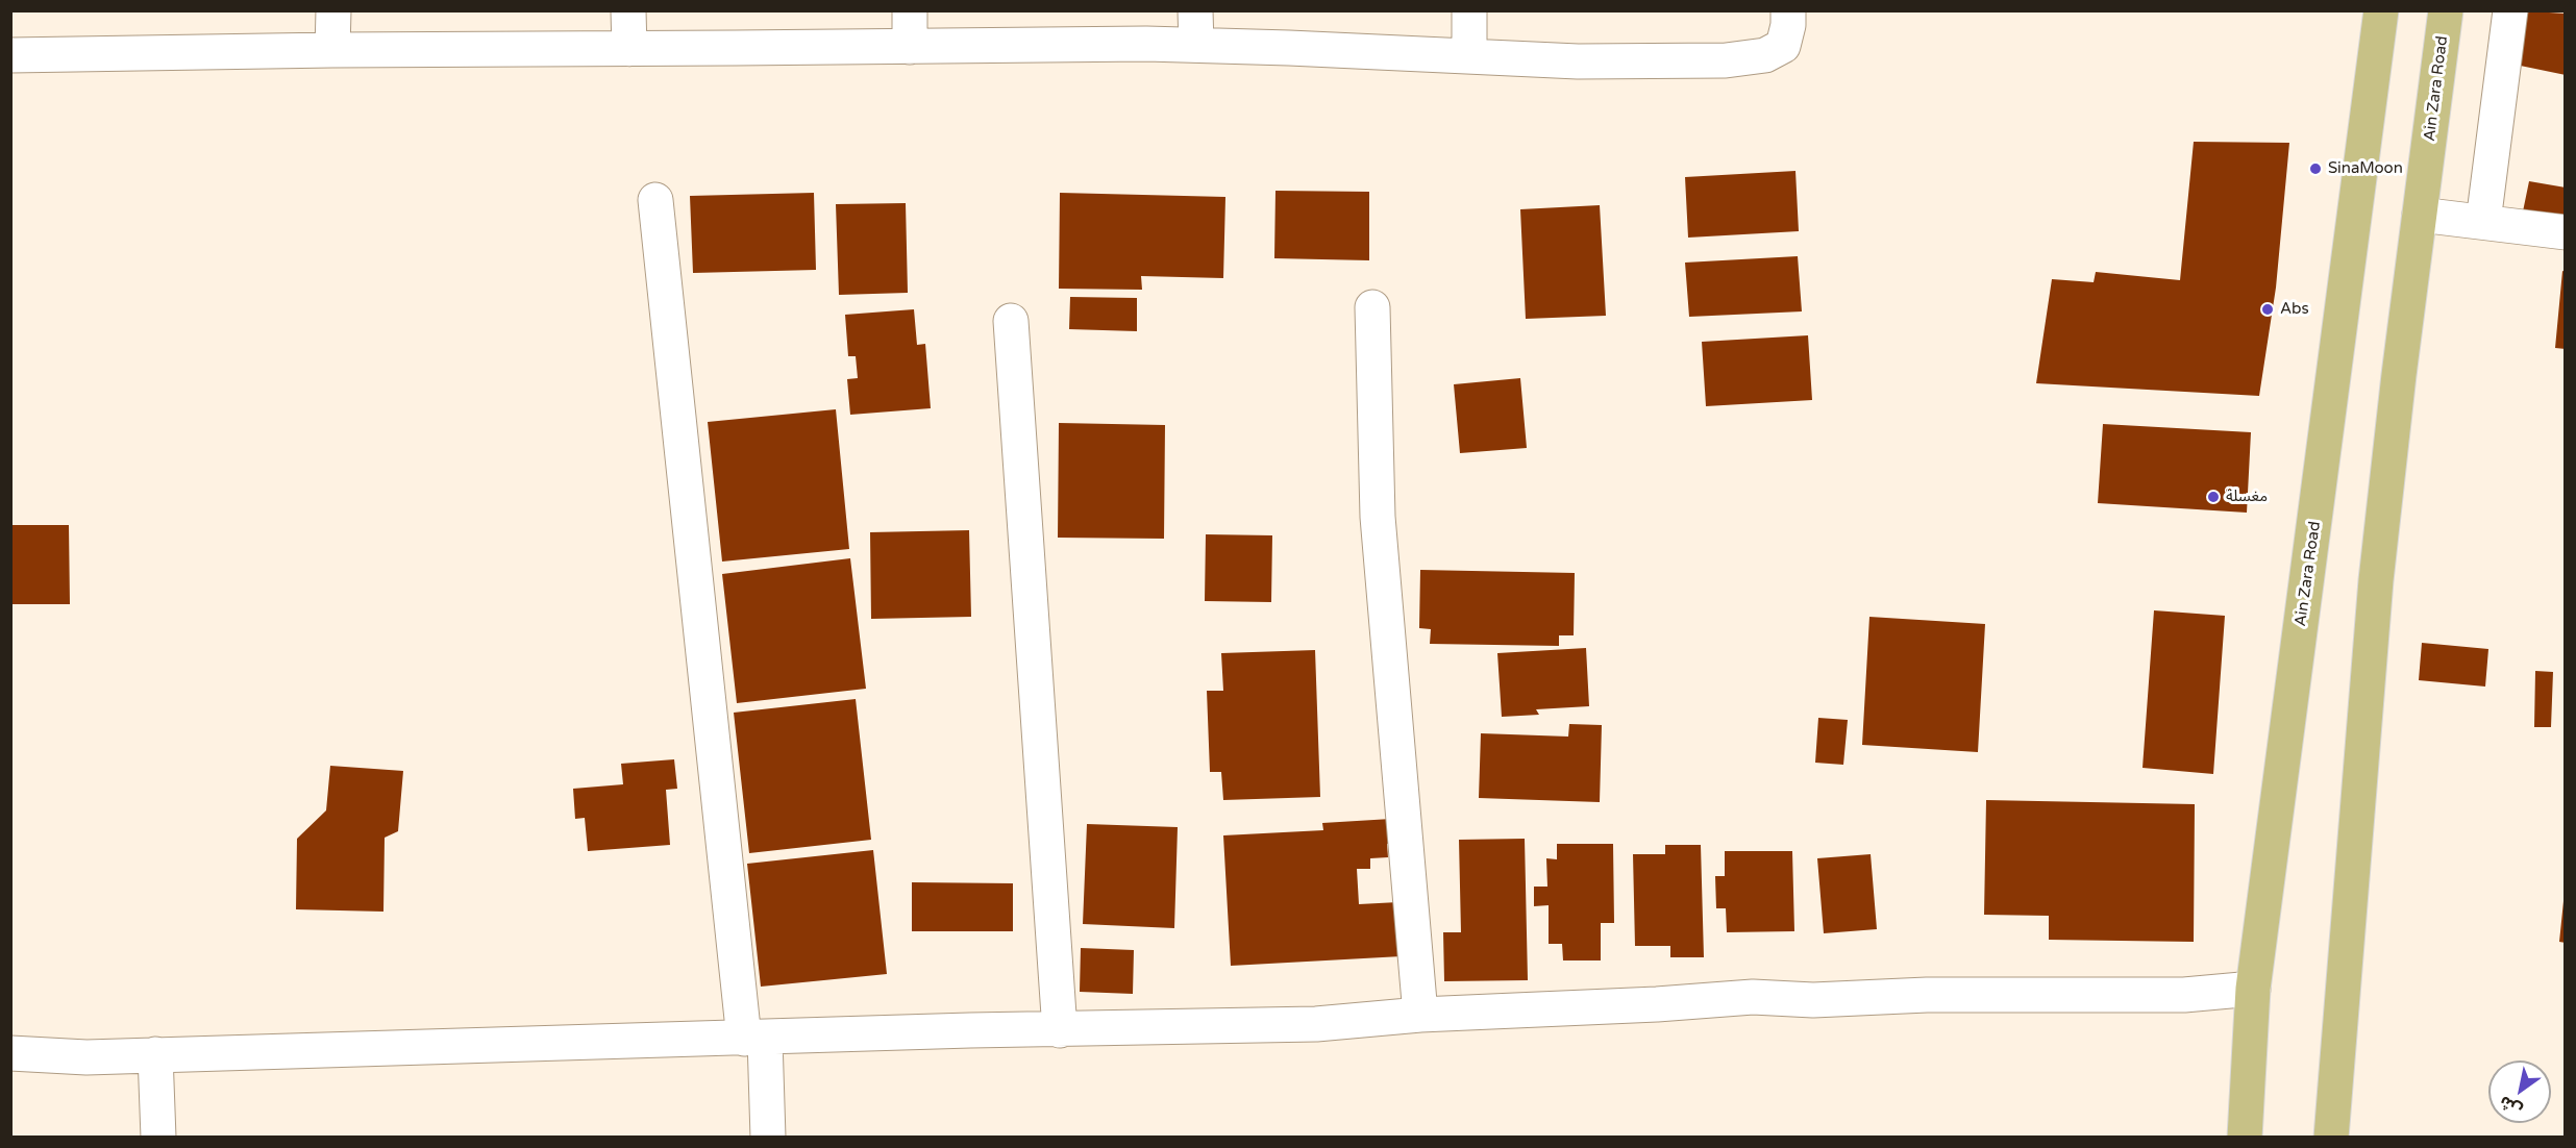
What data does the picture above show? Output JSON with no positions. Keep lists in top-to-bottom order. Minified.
{"streets":{"main road":["Ain Zara Road"]},"places":["SinaMoon","Abs","مغسلة"],"north":"bottom left"}
